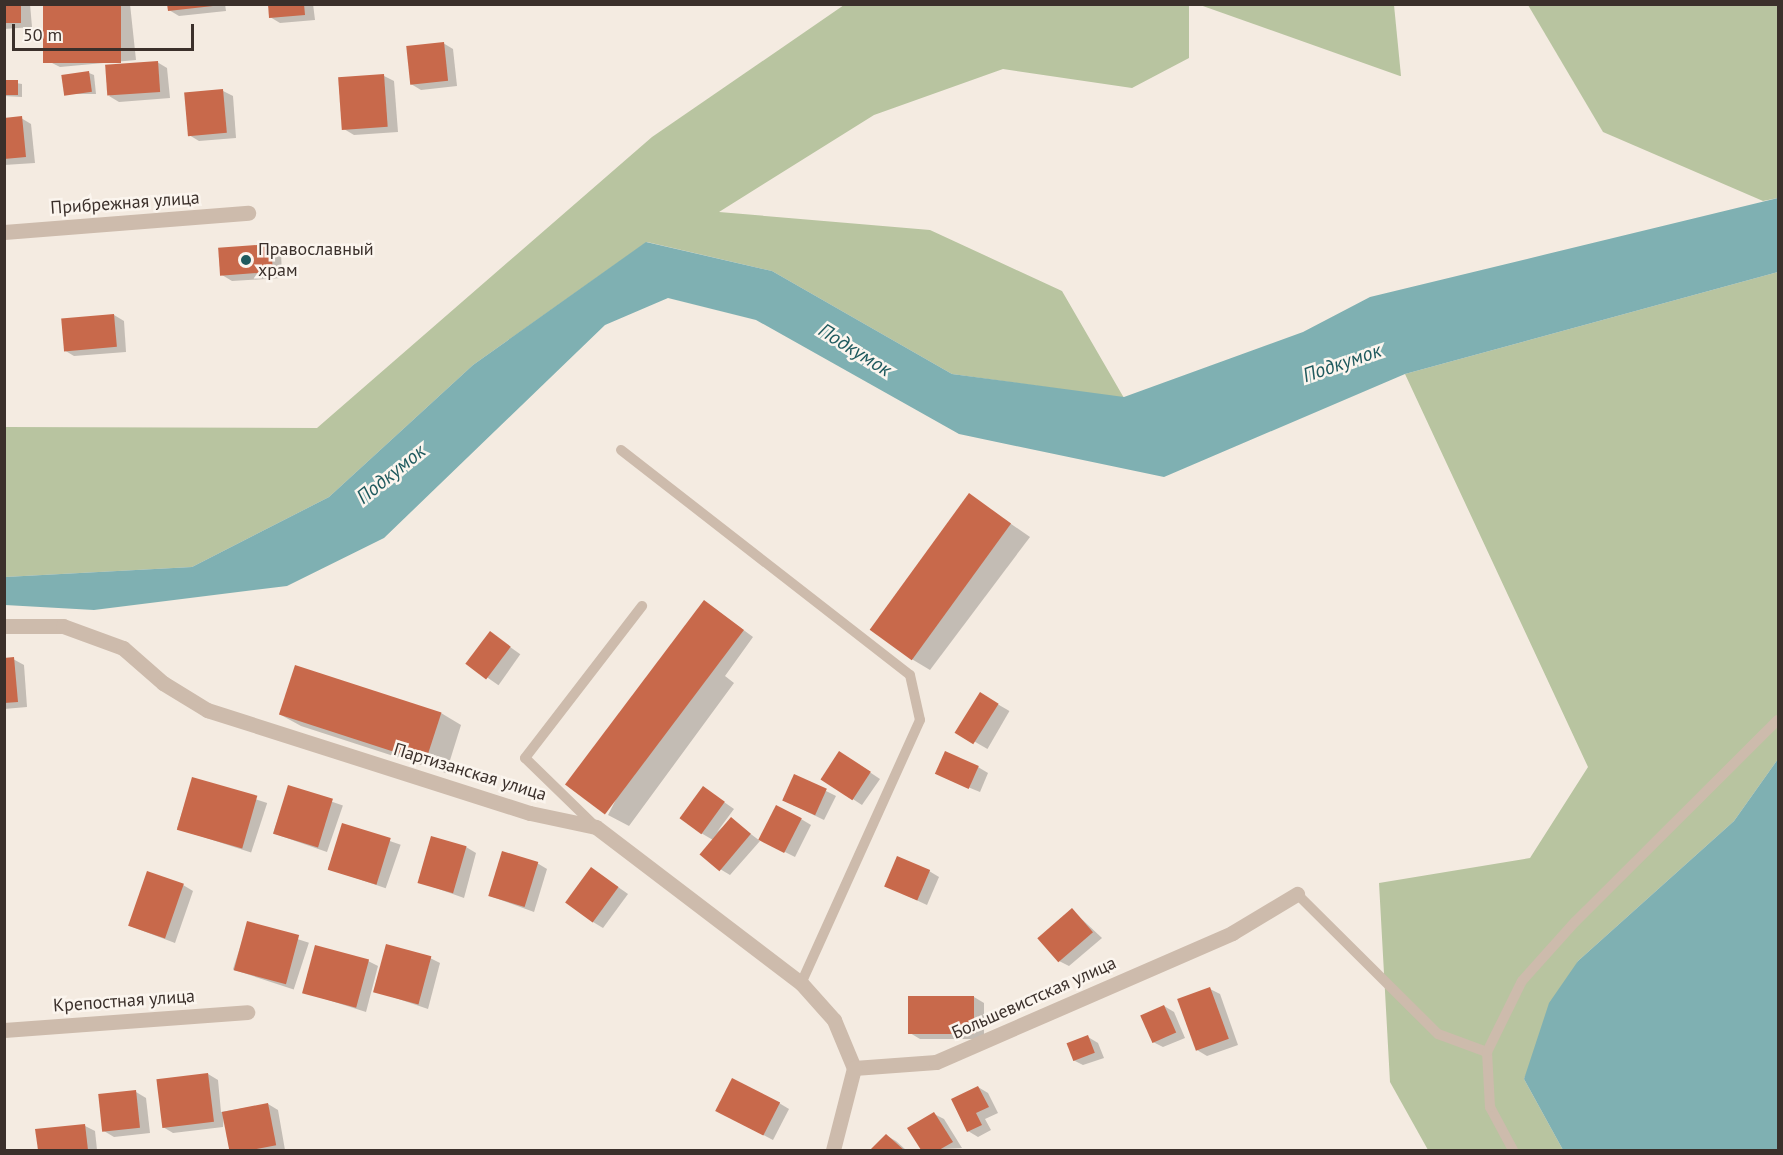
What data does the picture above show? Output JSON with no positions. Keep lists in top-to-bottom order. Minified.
{"streets":{"street":["Прибрежная улица","Партизанская улица","Большевистская улица","Крепостная улица"]},"crossings":[["Партизанская улица","Большевистская улица"]],"water":["Подкумок"],"places":["Православный храм"],"scale_bar":"50 m"}
